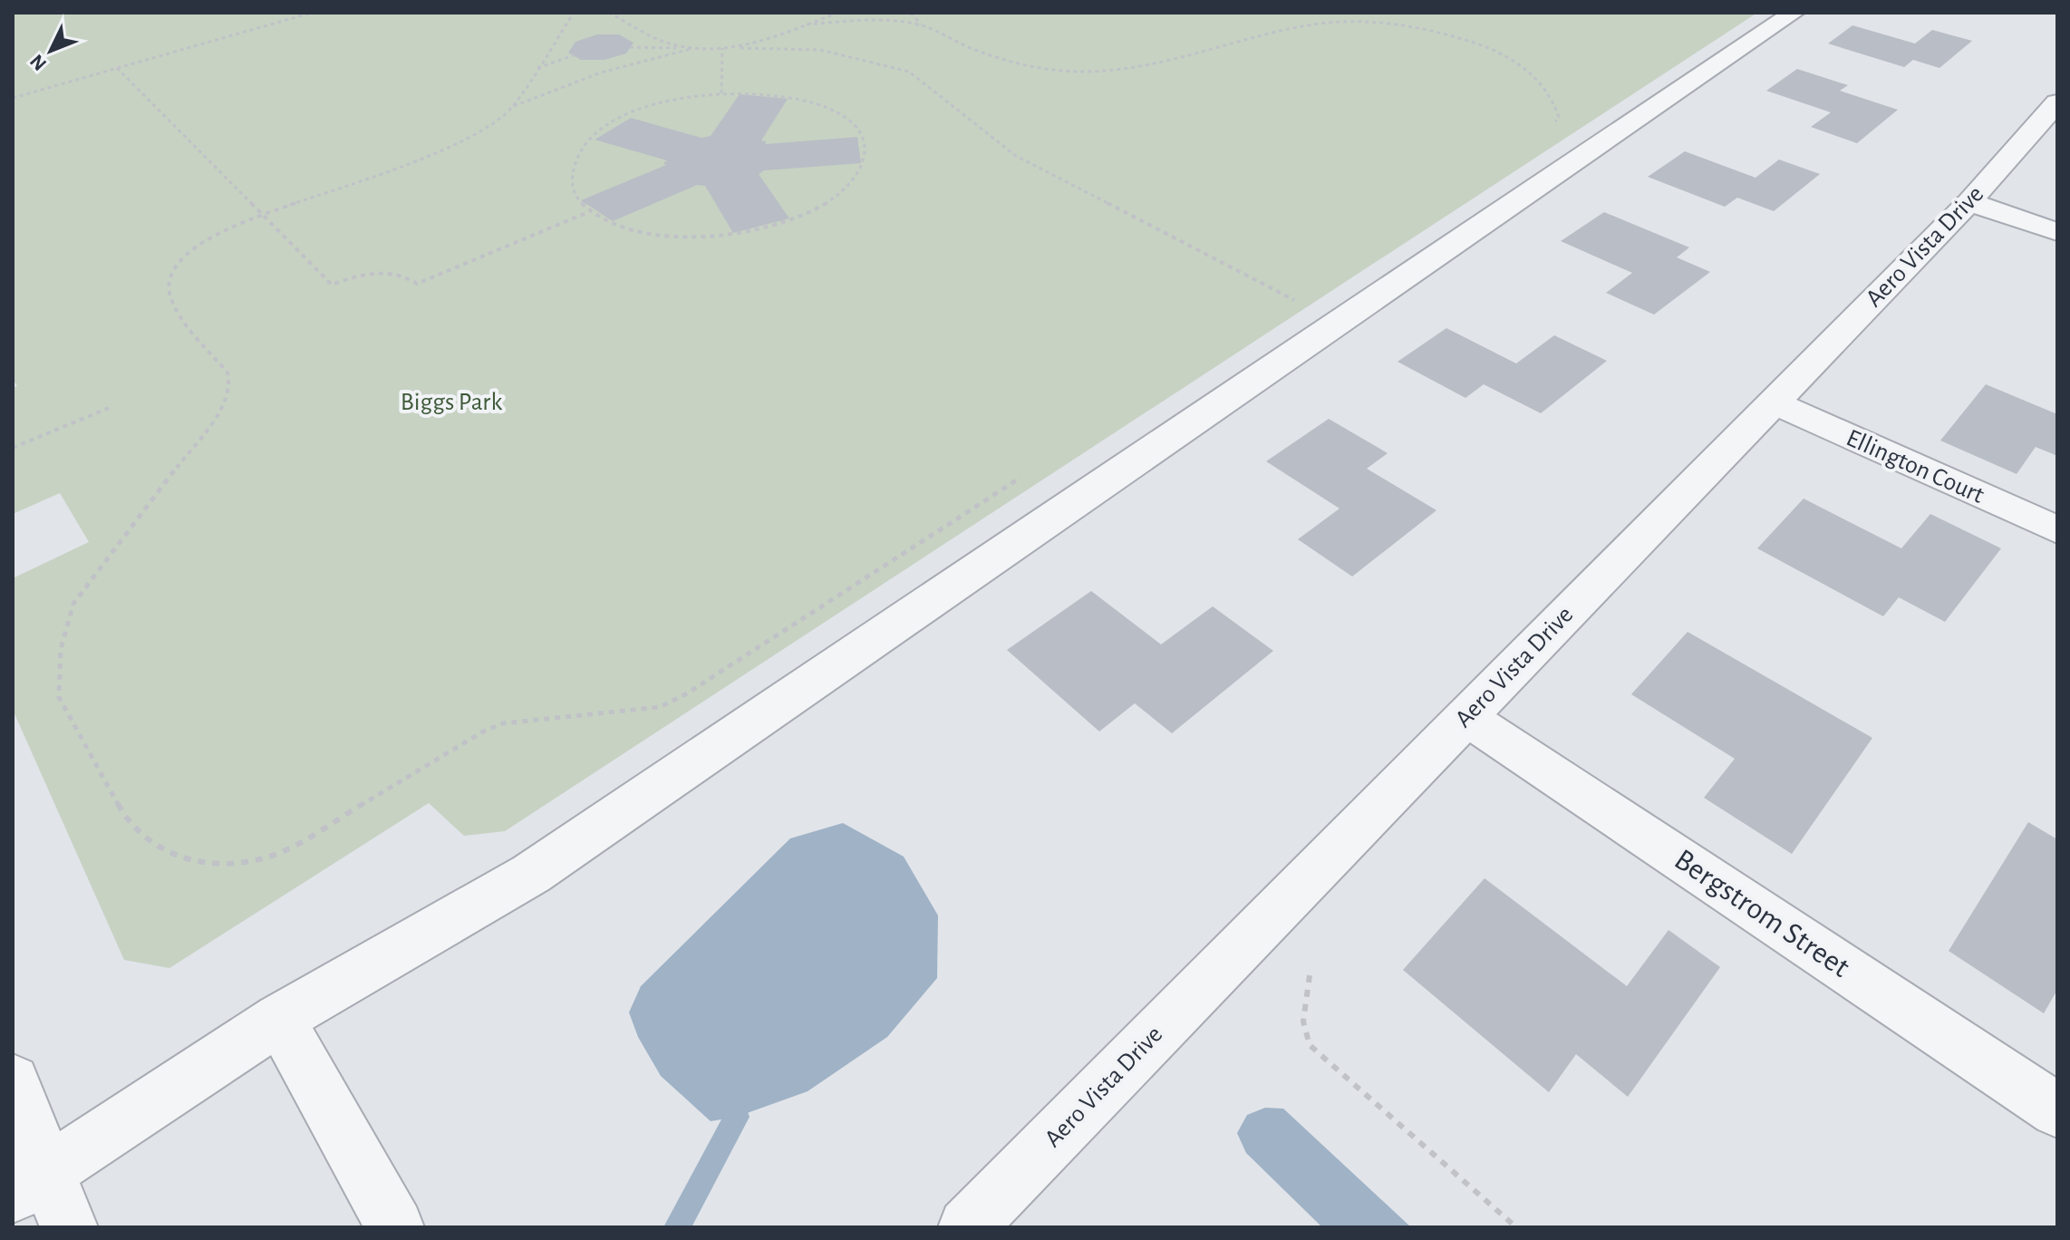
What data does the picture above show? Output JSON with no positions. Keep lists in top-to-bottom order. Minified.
{"streets":{"street":["Aero Vista Drive","Ellington Court","Bergstrom Street"]},"crossings":[["Aero Vista Drive","Ellington Court"],["Aero Vista Drive","Bergstrom Street"]],"parks":["Biggs Park"],"north":"bottom left"}
